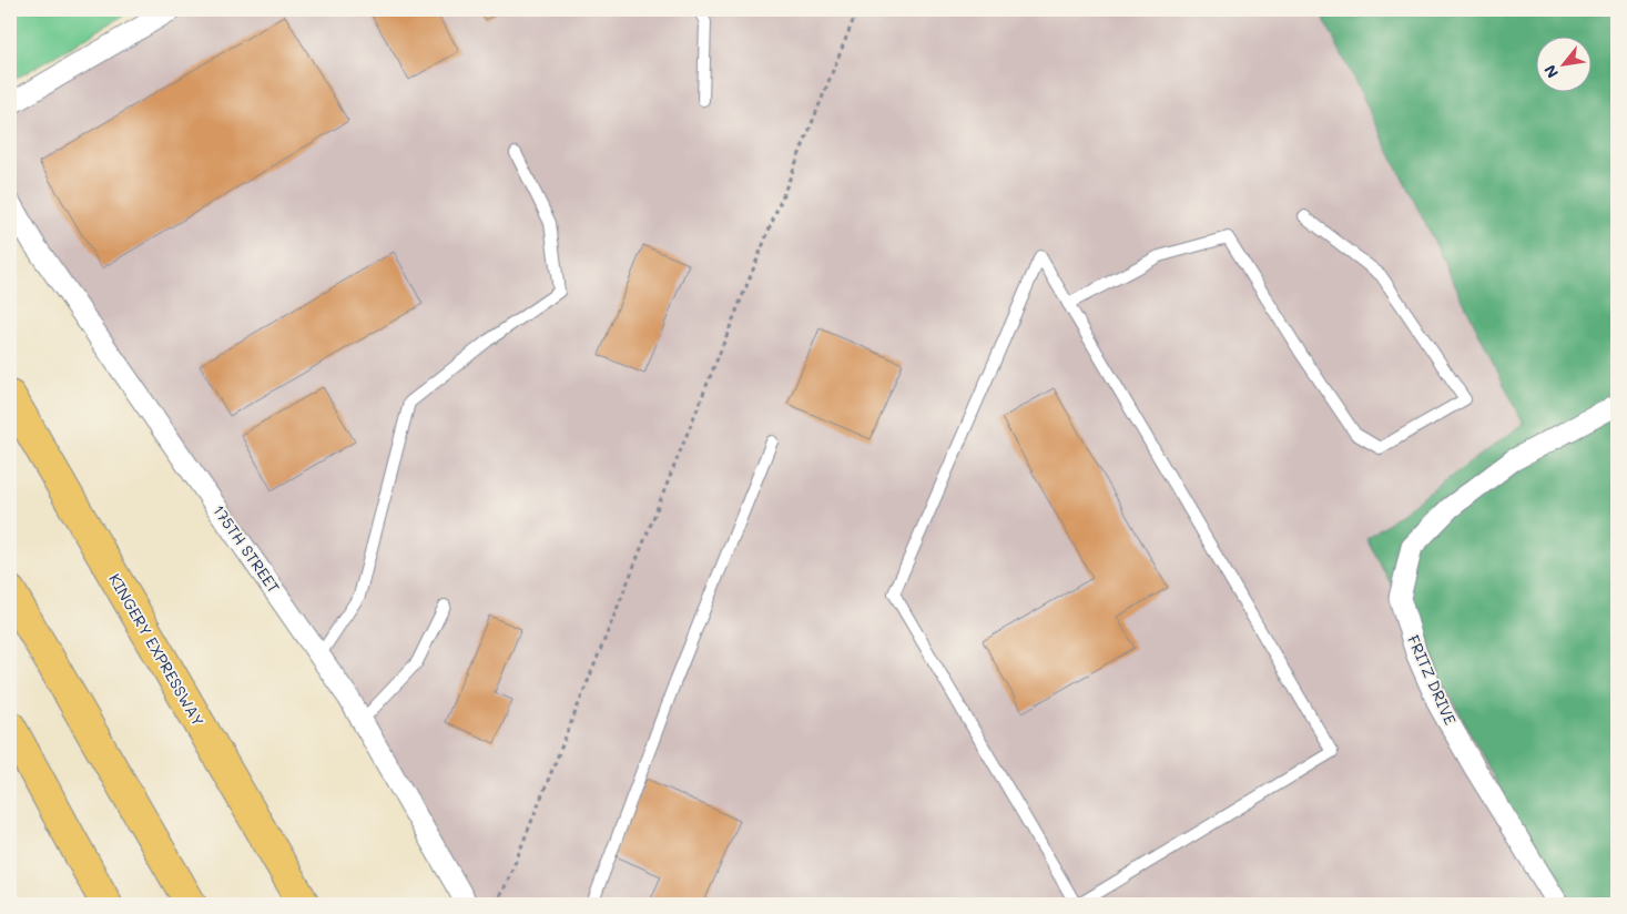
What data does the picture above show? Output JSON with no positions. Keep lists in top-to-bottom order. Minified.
{"streets":{"highway":["KINGERY EXPRESSWAY"],"street":["175TH STREET","FRITZ DRIVE"]},"north":"bottom left"}
